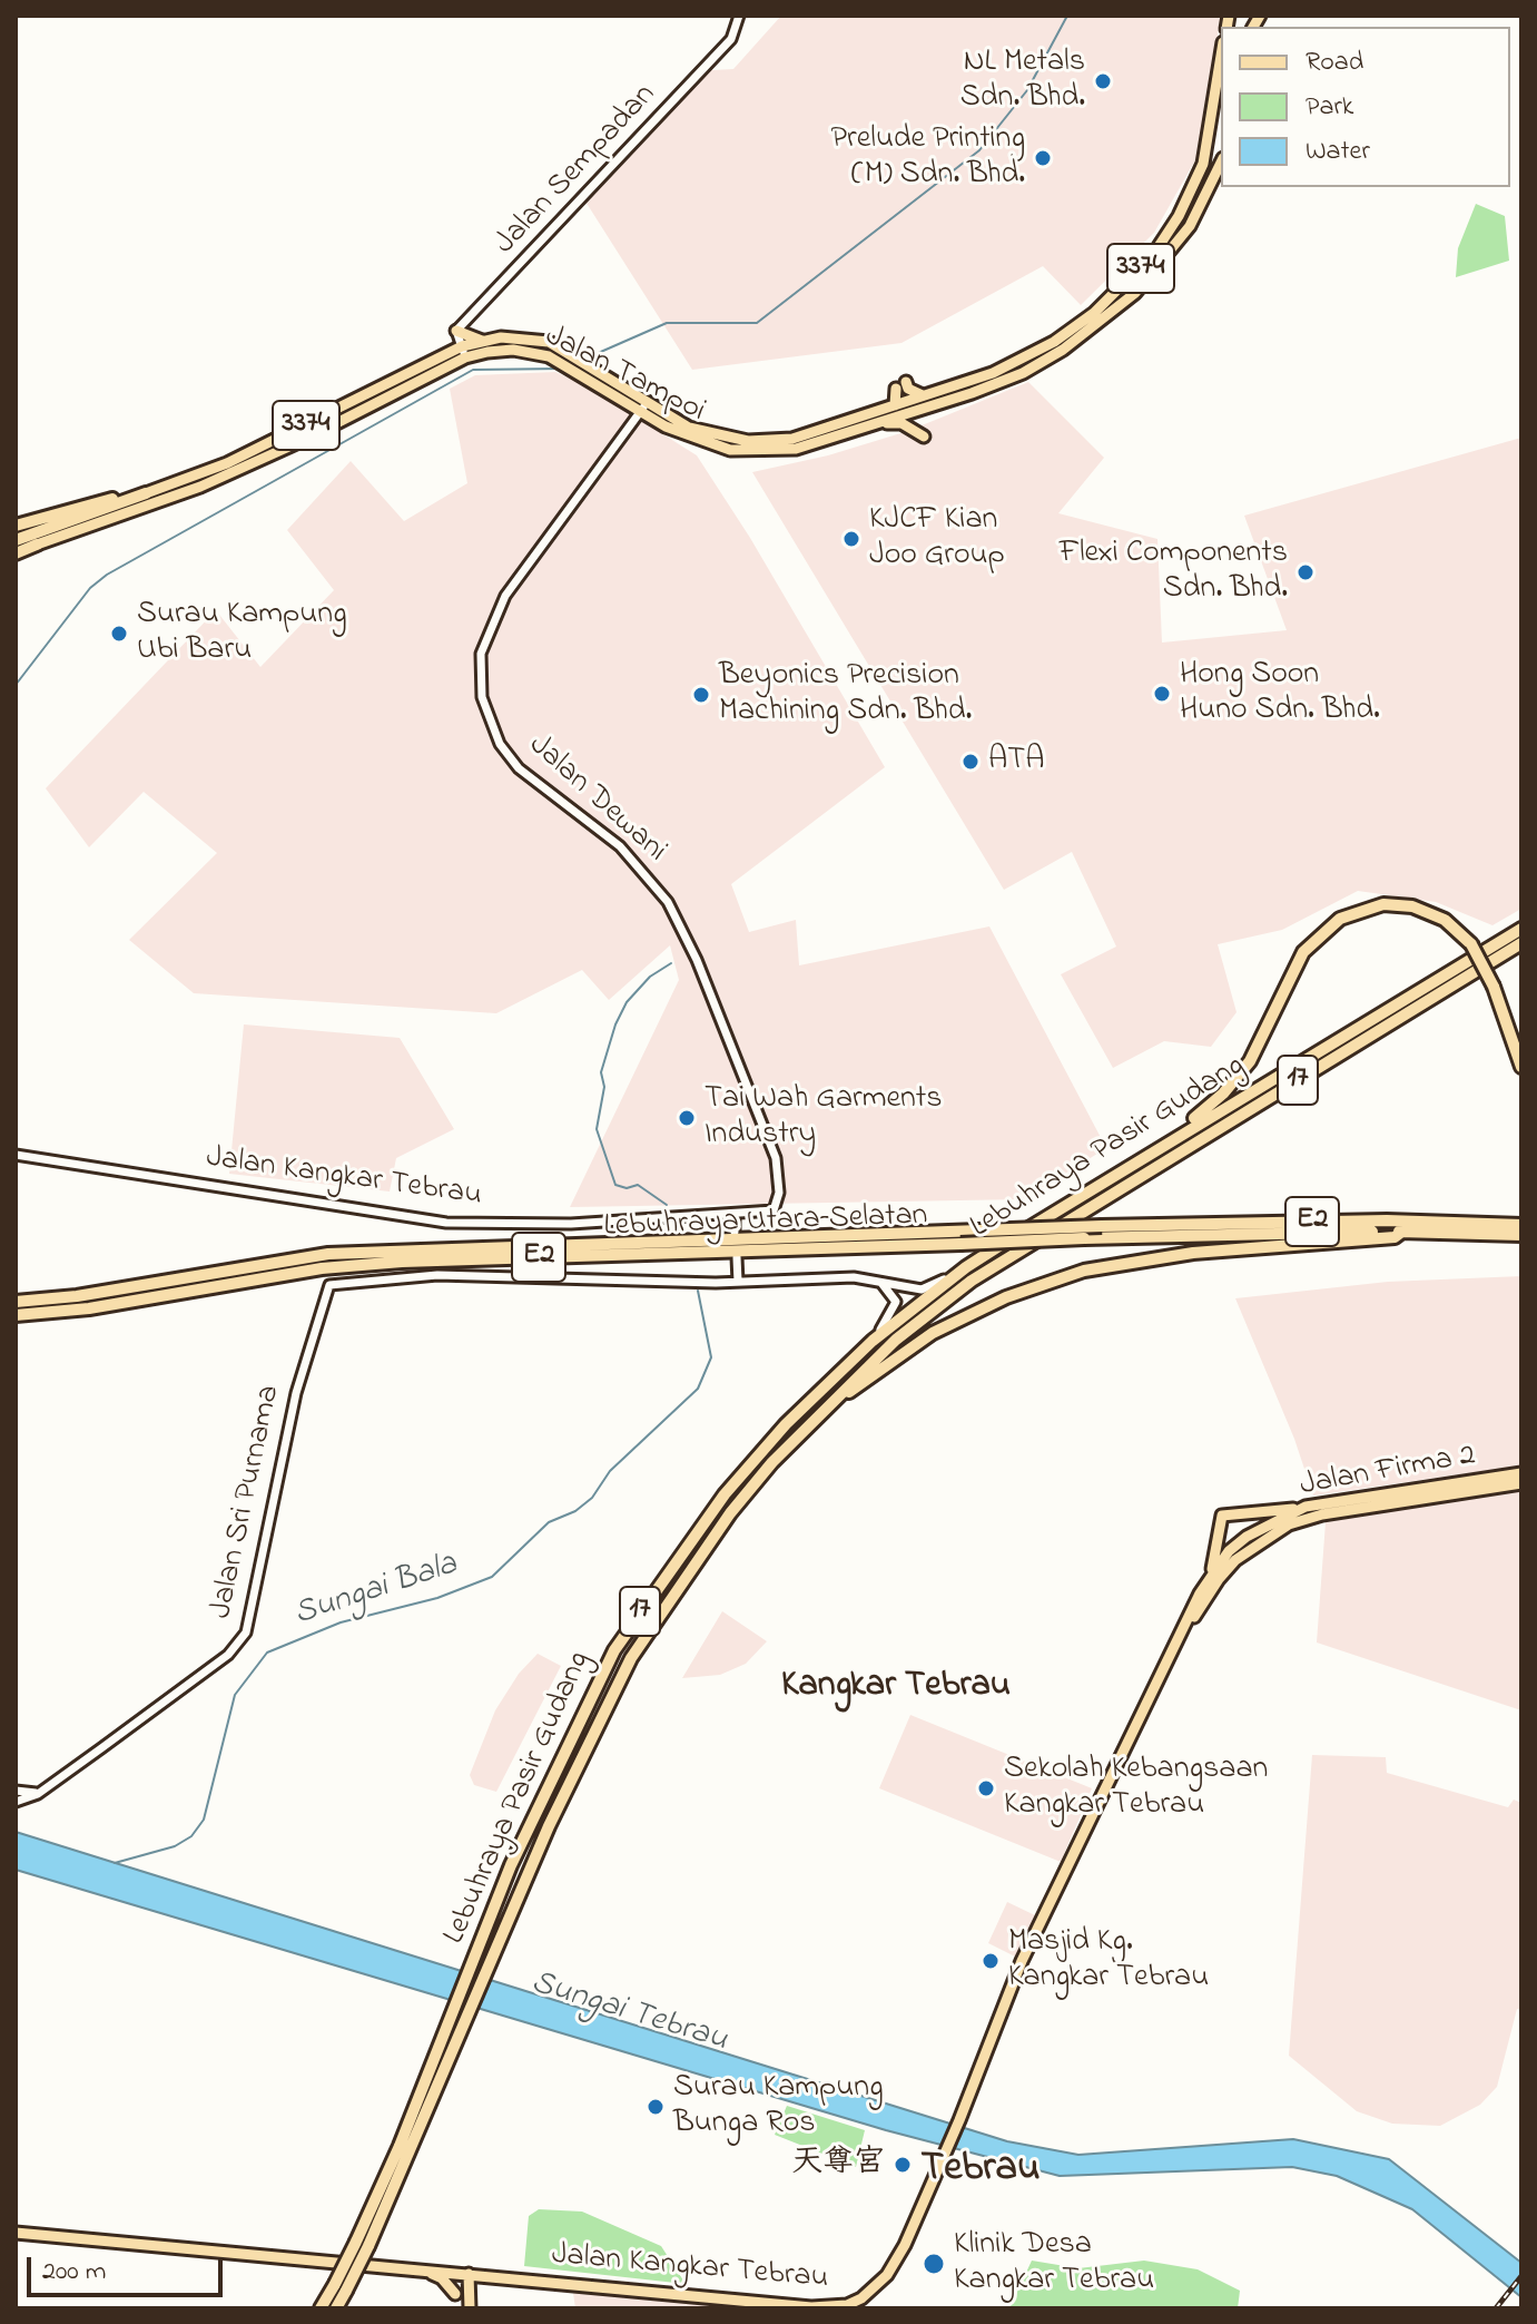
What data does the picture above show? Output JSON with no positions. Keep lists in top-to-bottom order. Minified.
{"streets":{"highway":["17","Lebuhraya Pasir Gudang","E2","Lebuhraya Utara–Selatan"],"main road":["3374","Jalan Tampoi","Jalan Kangkar Tebrau","Jalan Firma 2"],"street":["Jalan Sempadan","Jalan Dewani","Jalan Sri Purnama"]},"crossings":[["Jalan Tampoi","Jalan Dewani"],["Jalan Dewani","Jalan Kangkar Tebrau"],["Jalan Kangkar Tebrau","Jalan Firma 2"]],"districts":["Kangkar Tebrau","Tebrau"],"water":["Sungai Bala","Sungai Tebrau"],"places":["NL Metals Sdn. Bhd.","Prelude Printing (M) Sdn. Bhd.","KJCF Kian Joo Group","Flexi Components Sdn. Bhd.","Surau Kampung Ubi Baru","Hong Soon Huno Sdn. Bhd.","Beyonics Precision Machining Sdn. Bhd.","ATA","Tai Wah Garments Industry","Sekolah Kebangsaan Kangkar Tebrau","Masjid Kg. Kangkar Tebrau","Surau Kampung Bunga Ros","天尊宫","Klinik Desa Kangkar Tebrau"],"legend":["Road","Park","Water"],"scale_bar":"200 m"}
